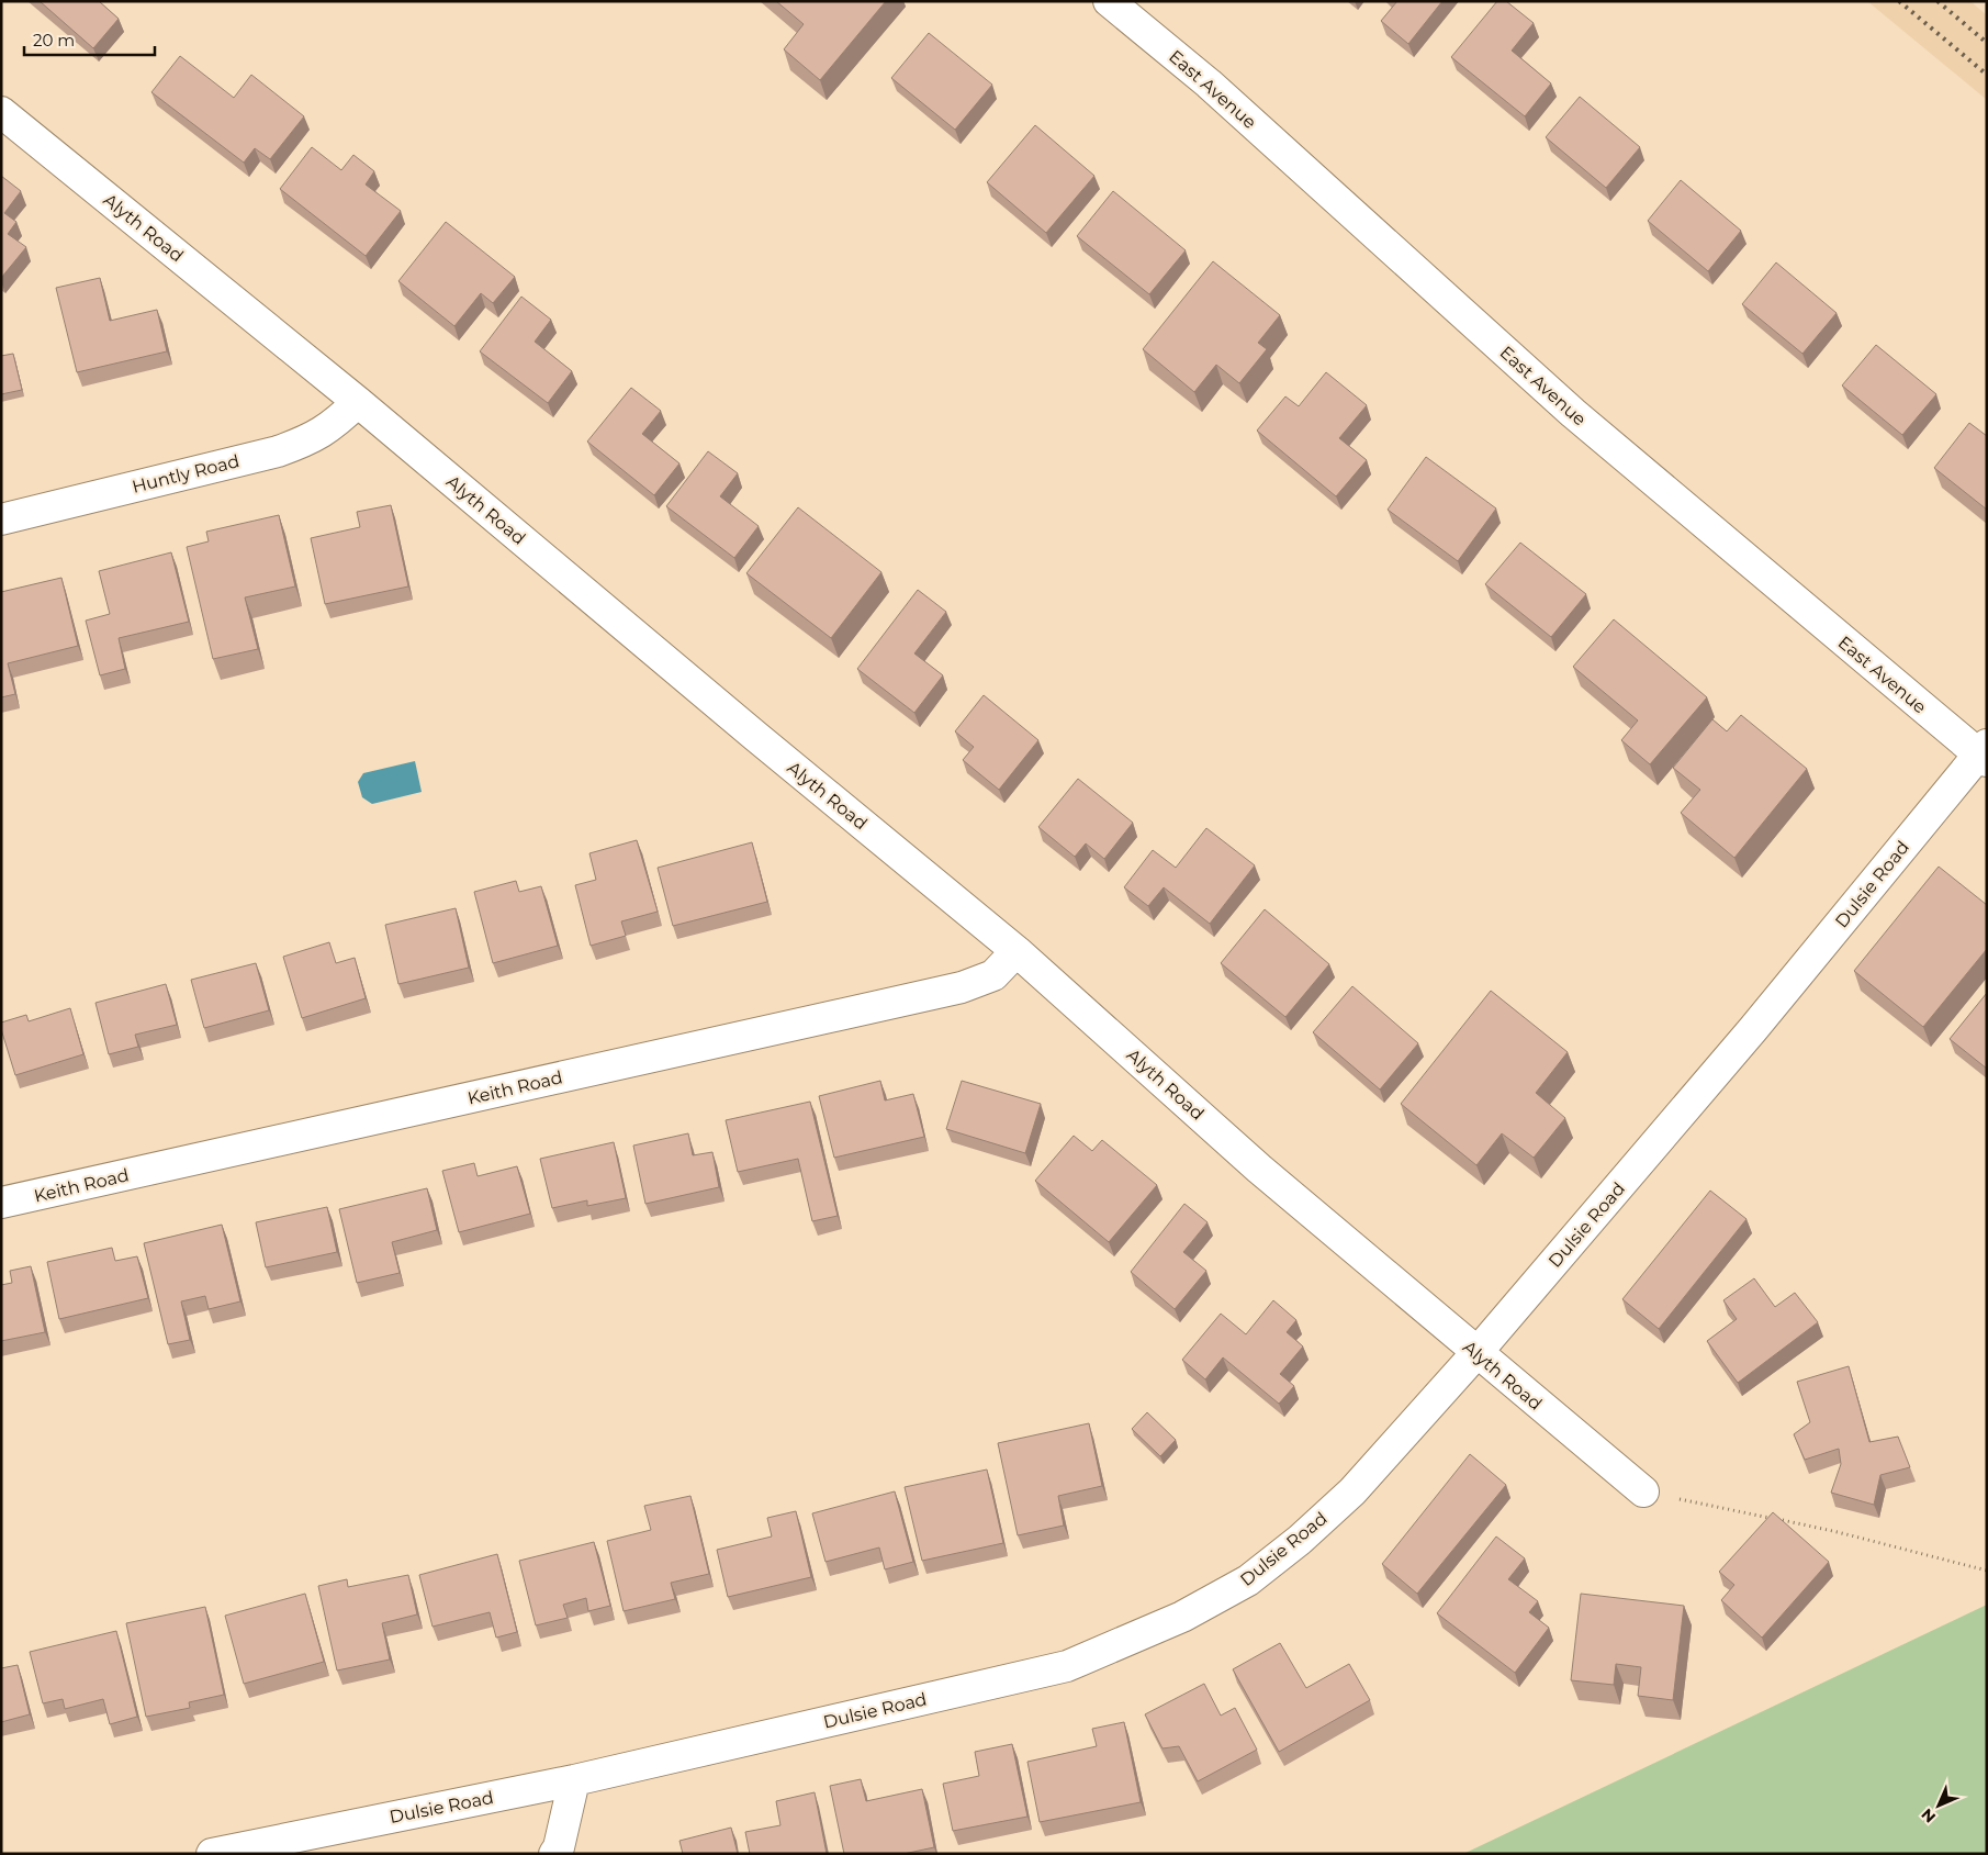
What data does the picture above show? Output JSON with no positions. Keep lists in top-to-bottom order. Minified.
{"streets":{"street":["East Avenue","Alyth Road","Huntly Road","Dulsie Road","Keith Road"]},"crossings":[["East Avenue","Dulsie Road"],["Alyth Road","Huntly Road"],["Alyth Road","Dulsie Road"],["Alyth Road","Keith Road"]],"scale_bar":"20 m","north":"bottom left"}
